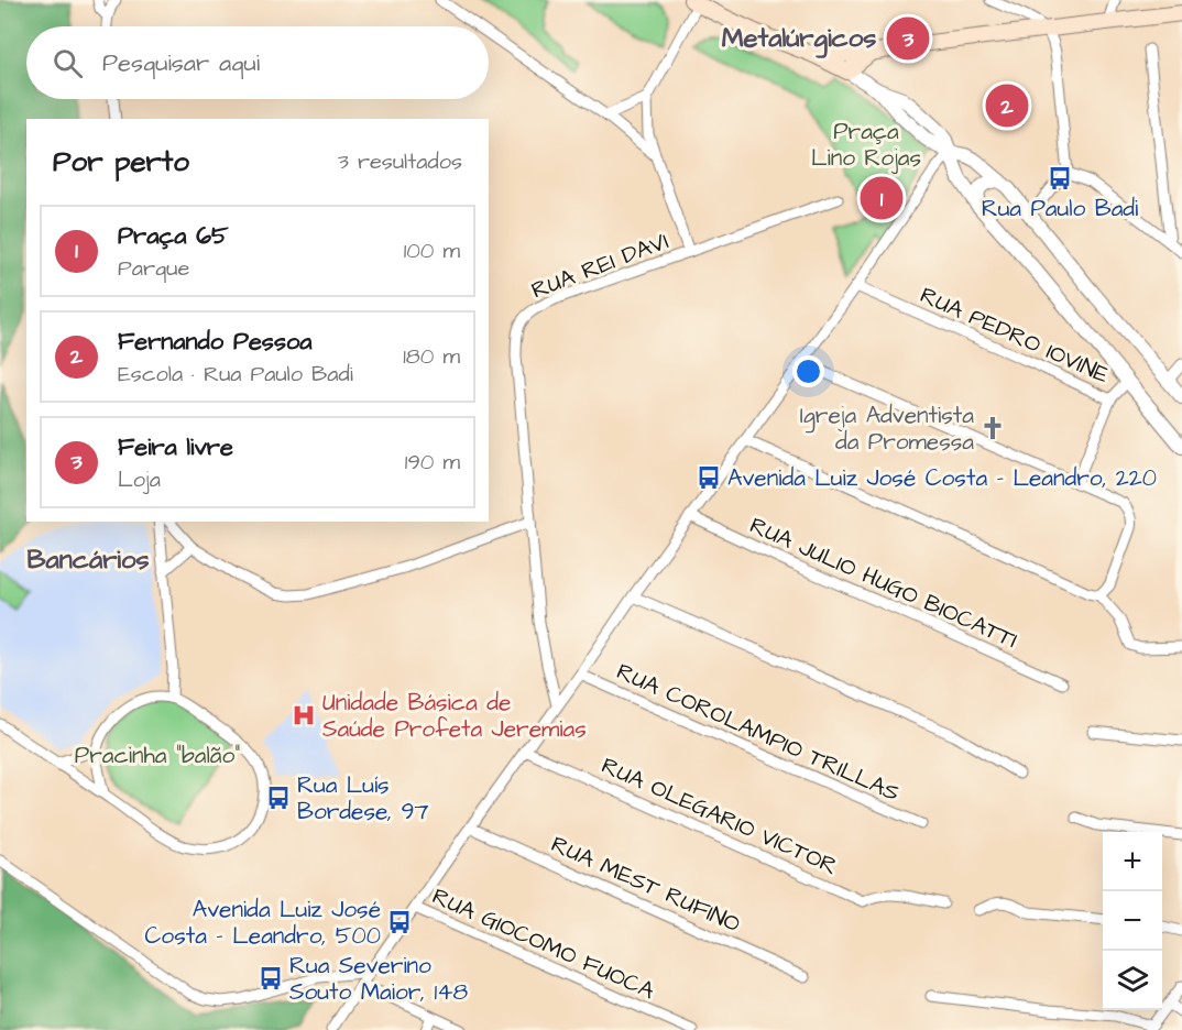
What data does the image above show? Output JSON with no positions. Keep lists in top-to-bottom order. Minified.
{"streets":{"street":["RUA REI DAVI","RUA PEDRO IOVINE","RUA JULIO HUGO BIOCATTI","RUA COROLAMPIO TRILLAS","RUA OLEGARIO VICTOR","RUA MEST RUFINO","RUA GIOCOMO FUOCA"]},"districts":["Metalúrgicos","Bancários"],"parks":["Praça Lino Rojas","Pracinha \"balão\""],"places":{"bus stop":["Rua Paulo Badi","Avenida Luiz José Costa - Leandro, 220","Rua Luís Bordese, 97","Avenida Luiz José Costa - Leandro, 500","Rua Severino Souto Maior, 148"],"church":["Igreja Adventista da Promessa"],"hospital":["Unidade Básica de Saúde Profeta Jeremias"]},"page":{"pins":["3","2","1"],"search":"Pesquisar aqui","heading":["Por perto","3 resultados"],"list":[{"mark":"1","name":"Praça 65","note":"Parque","value":"100 m"},{"mark":"2","name":"Fernando Pessoa","note":"Escola · Rua Paulo Badi","value":"180 m"},{"mark":"3","name":"Feira livre","note":"Loja","value":"190 m"}],"map_buttons":["+","−"]}}
